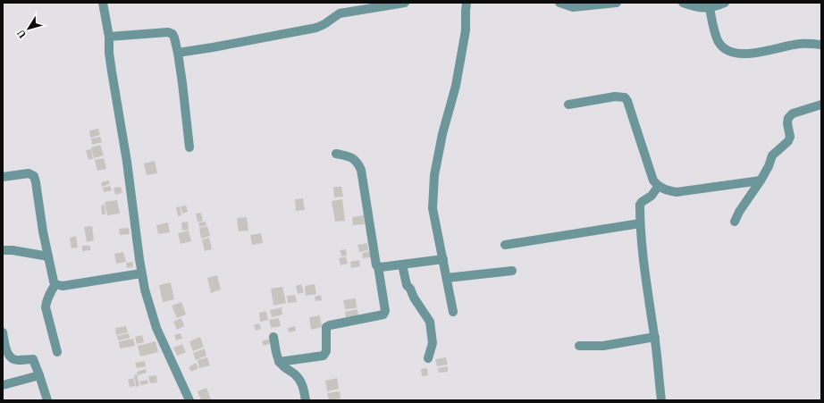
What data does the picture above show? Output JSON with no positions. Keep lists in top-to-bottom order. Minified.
{"north":"bottom left"}
